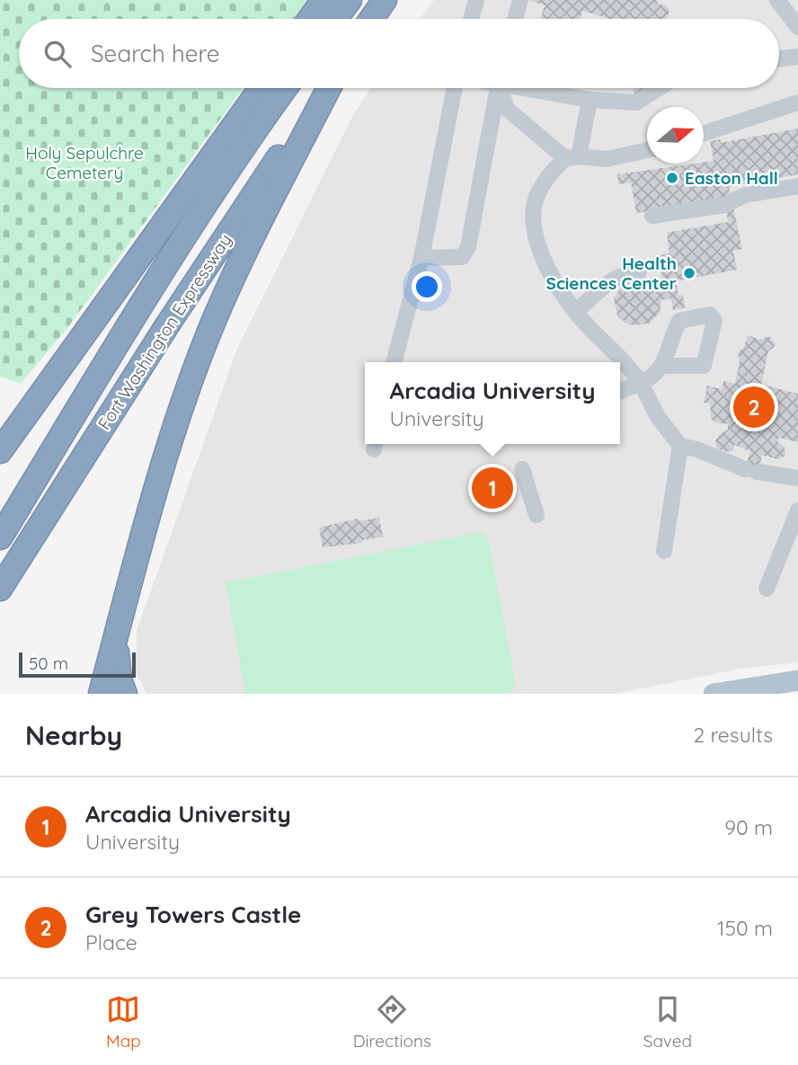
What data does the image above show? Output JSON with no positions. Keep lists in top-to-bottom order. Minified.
{"streets":{"highway":["Fort Washington Expressway"]},"parks":["Holy Sepulchre Cemetery"],"places":["Easton Hall","Health Sciences Center"],"scale_bar":"50 m","north":"right","page":{"search":"Search here","popup":["Arcadia University","University"],"pins":["2","1"],"scale":"50 m","heading":["Nearby","2 results"],"list":[{"mark":"1","name":"Arcadia University","note":"University","value":"90 m"},{"mark":"2","name":"Grey Towers Castle","note":"Place","value":"150 m"}],"nav":["Map","Directions","Saved"]}}
